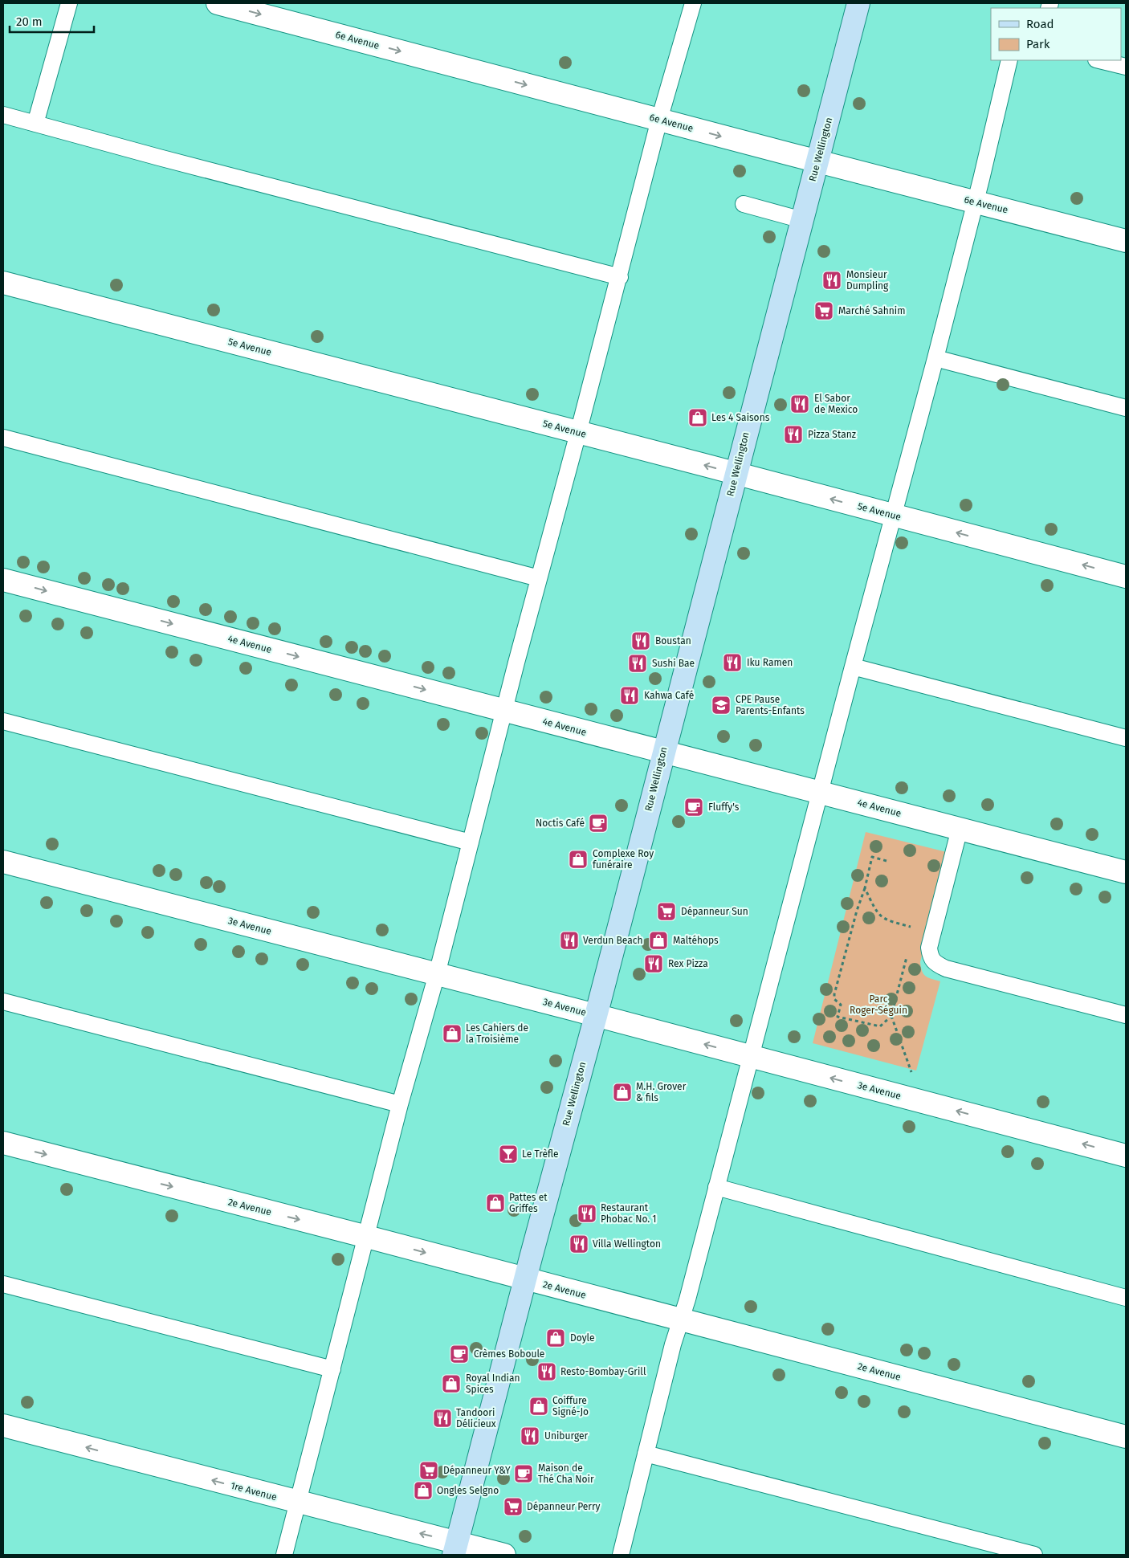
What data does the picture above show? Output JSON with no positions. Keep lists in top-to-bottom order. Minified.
{"streets":{"main road":["Rue Wellington"],"street":["6e Avenue","5e Avenue","4e Avenue","3e Avenue","2e Avenue","1re Avenue"]},"crossings":[["6e Avenue","Rue Wellington"],["Rue Wellington","5e Avenue"],["Rue Wellington","4e Avenue"],["Rue Wellington","3e Avenue"],["Rue Wellington","2e Avenue"],["Rue Wellington","1re Avenue"]],"one_way":["6e Avenue","5e Avenue","4e Avenue","3e Avenue","2e Avenue","1re Avenue"],"parks":["Parc Roger-Séguin"],"places":{"restaurant":["Monsieur Dumpling","El Sabor de Mexico","Pizza Stanz","Boustan","Iku Ramen","Sushi Bae","Kahwa Café","Verdun Beach","Rex Pizza","Restaurant Phobac No. 1","Villa Wellington","Resto-Bombay-Grill","Tandoori Délicieux","Uniburger"],"supermarket":["Marché Sahnim","Dépanneur Sun","Dépanneur Y&Y","Dépanneur Perry"],"shop":["Les 4 Saisons","Complexe Roy funéraire","Maltéhops","Les Cahiers de la Troisième","M.H. Grover & fils","Pattes et Griffes","Doyle","Royal Indian Spices","Coiffure Signé-Jo","Ongles Selgno"],"school or university":["CPE Pause Parents-Enfants"],"cafe":["Fluffy's","Noctis Café","Crèmes Boboule","Maison de Thé Cha Noir"],"bar":["Le Trèfle"]},"legend":["Road","Park"],"scale_bar":"20 m"}
